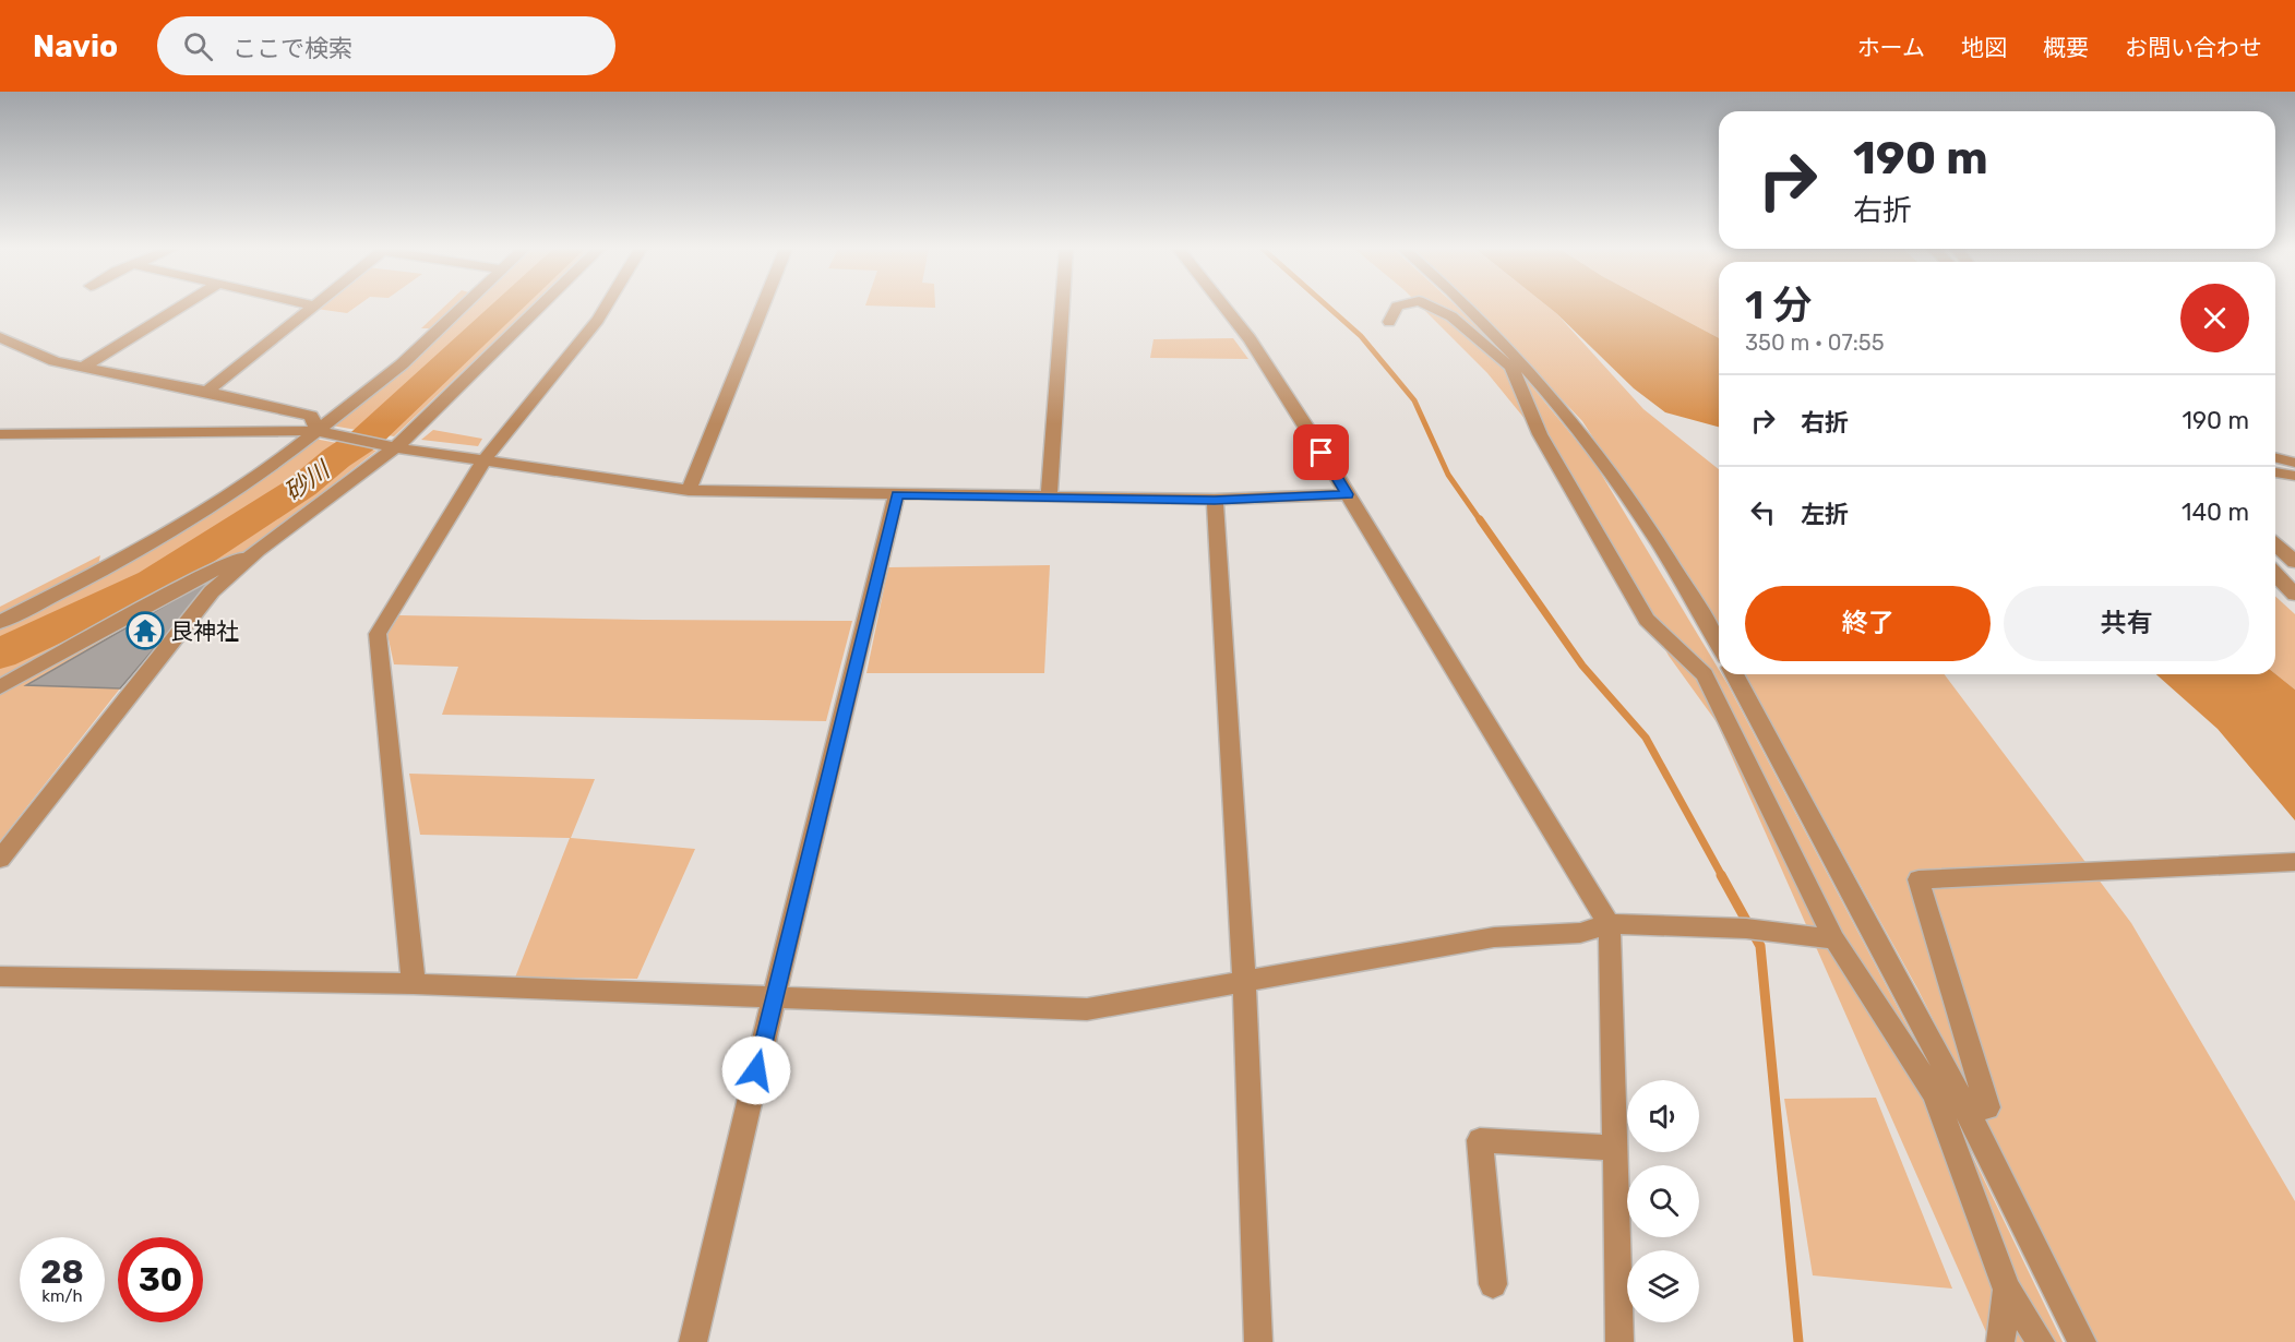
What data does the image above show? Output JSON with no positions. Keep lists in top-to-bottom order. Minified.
{"water":["砂川"],"places":{"temple":["艮神社"]},"page":{"header":"Navio","search":"ここで検索","nav":["ホーム","地図","概要","お問い合わせ"],"turn":["190 m","右折"],"heading":["1 分","350 m · 07:55"],"list":[{"name":"右折","value":"190 m"},{"name":"左折","value":"140 m"}],"buttons":["終了","共有"],"speed":"28 km/h","limit":"30"}}
